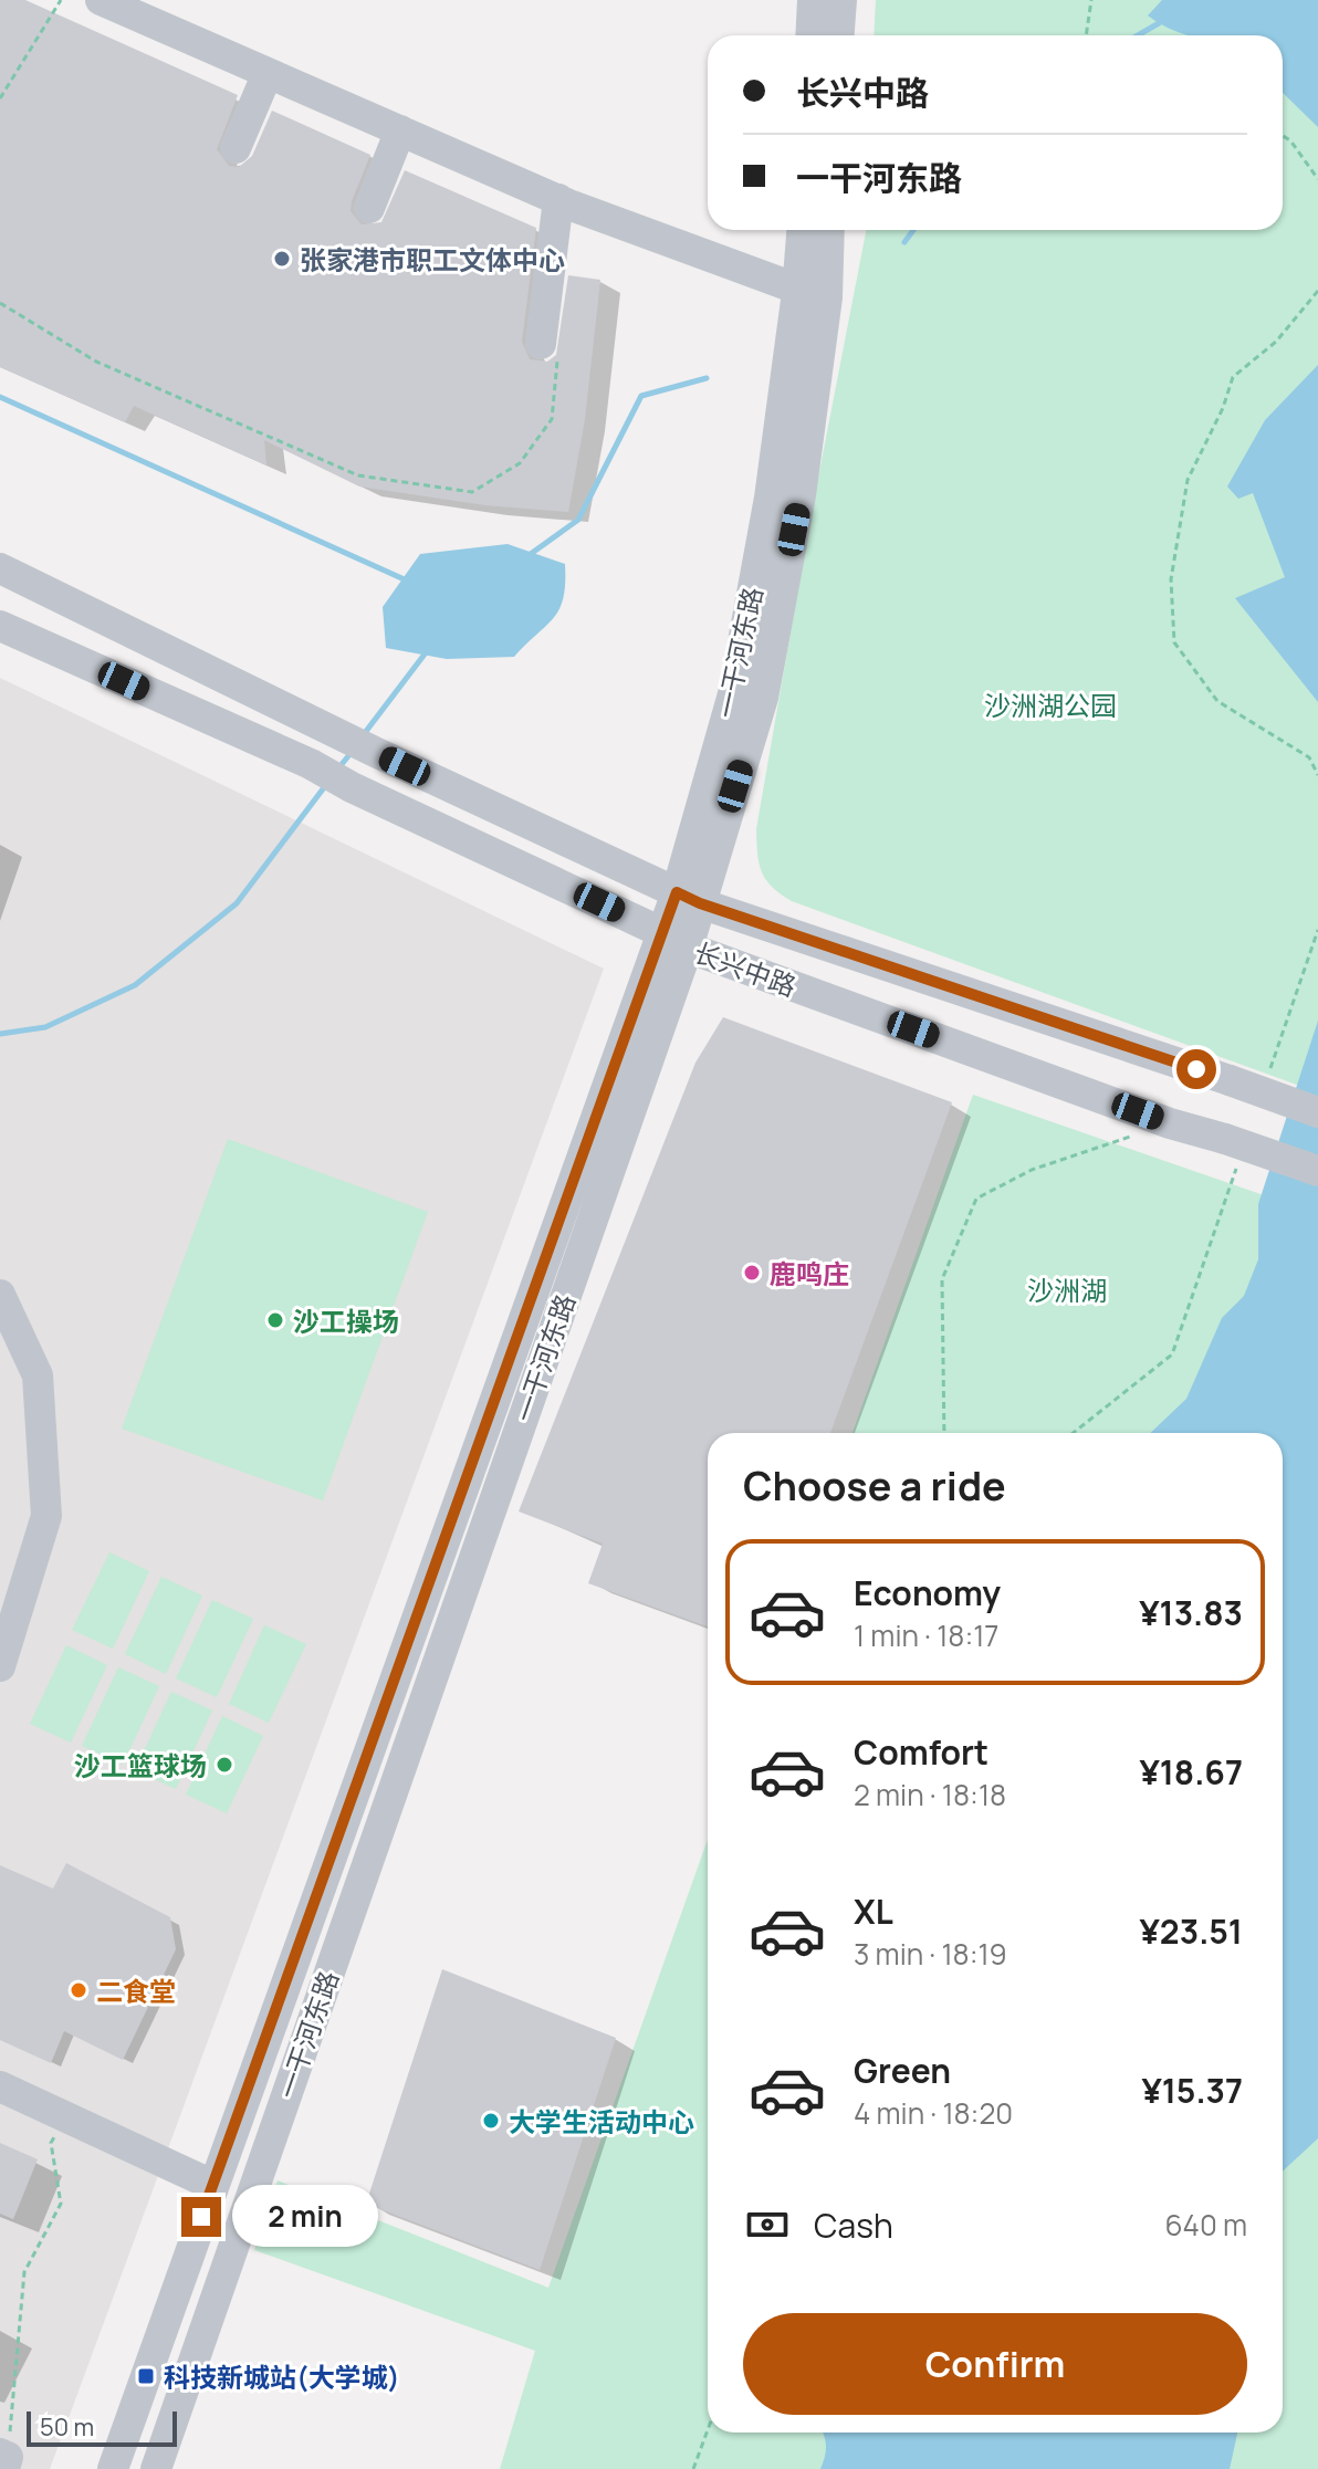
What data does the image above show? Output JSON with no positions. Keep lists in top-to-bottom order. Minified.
{"streets":{"street":["一干河东路","长兴中路"]},"crossings":[["一干河东路","长兴中路"]],"parks":["沙洲湖公园","沙洲湖"],"places":{"other":["张家港市职工文体中心","鹿鸣庄","沙工操场","沙工篮球场","二食堂","大学生活动中心"],"transit":["科技新城站(大学城)"]},"scale_bar":"50 m","page":{"banner":["长兴中路","一干河东路"],"heading":"Choose a ride","list":[{"name":"Economy","note":"1 min · 18:17","value":"¥13.83"},{"name":"Comfort","note":"2 min · 18:18","value":"¥18.67"},{"name":"XL","note":"3 min · 18:19","value":"¥23.51"},{"name":"Green","note":"4 min · 18:20","value":"¥15.37"}],"pay":["Cash","640 m"],"bubble":"2 min","buttons":"Confirm","scale":"50 m"}}
